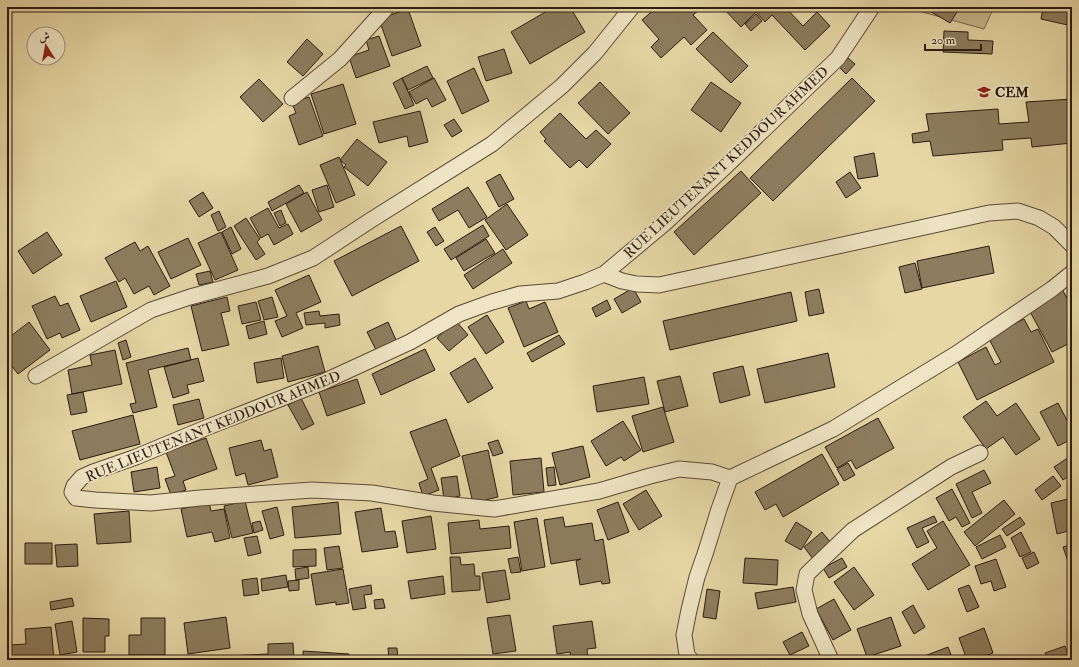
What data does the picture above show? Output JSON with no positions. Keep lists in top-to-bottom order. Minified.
{"streets":{"street":["RUE LIEUTENANT KEDDOUR AHMED"]},"places":{"school or university":["CEM"]},"scale_bar":"20 m","north":"top"}
